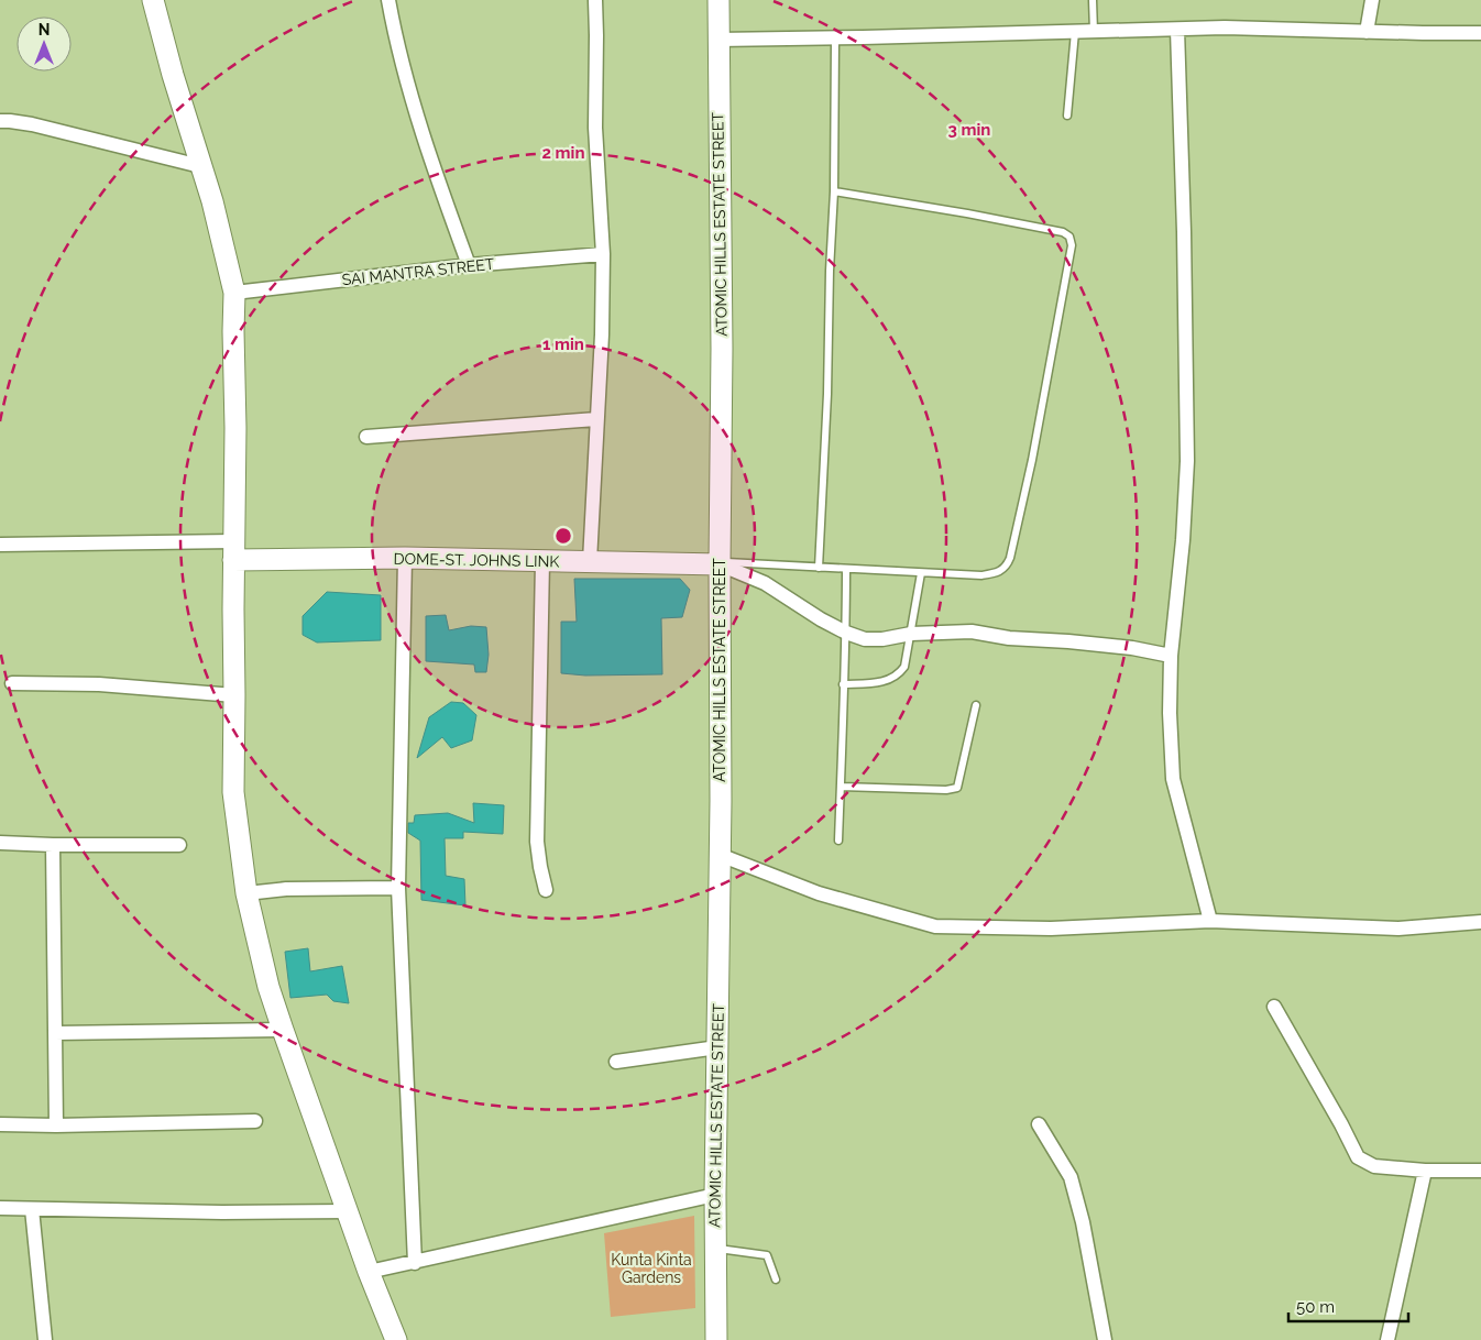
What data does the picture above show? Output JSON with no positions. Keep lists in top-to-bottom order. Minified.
{"streets":{"main road":["ATOMIC HILLS ESTATE STREET","DOME-ST. JOHNS LINK"],"street":["SAI MANTRA STREET"]},"crossings":[["ATOMIC HILLS ESTATE STREET","DOME-ST. JOHNS LINK"]],"parks":["Kunta Kinta Gardens"],"scale_bar":"50 m","north":"top","rings":["3 min","2 min","1 min"]}
